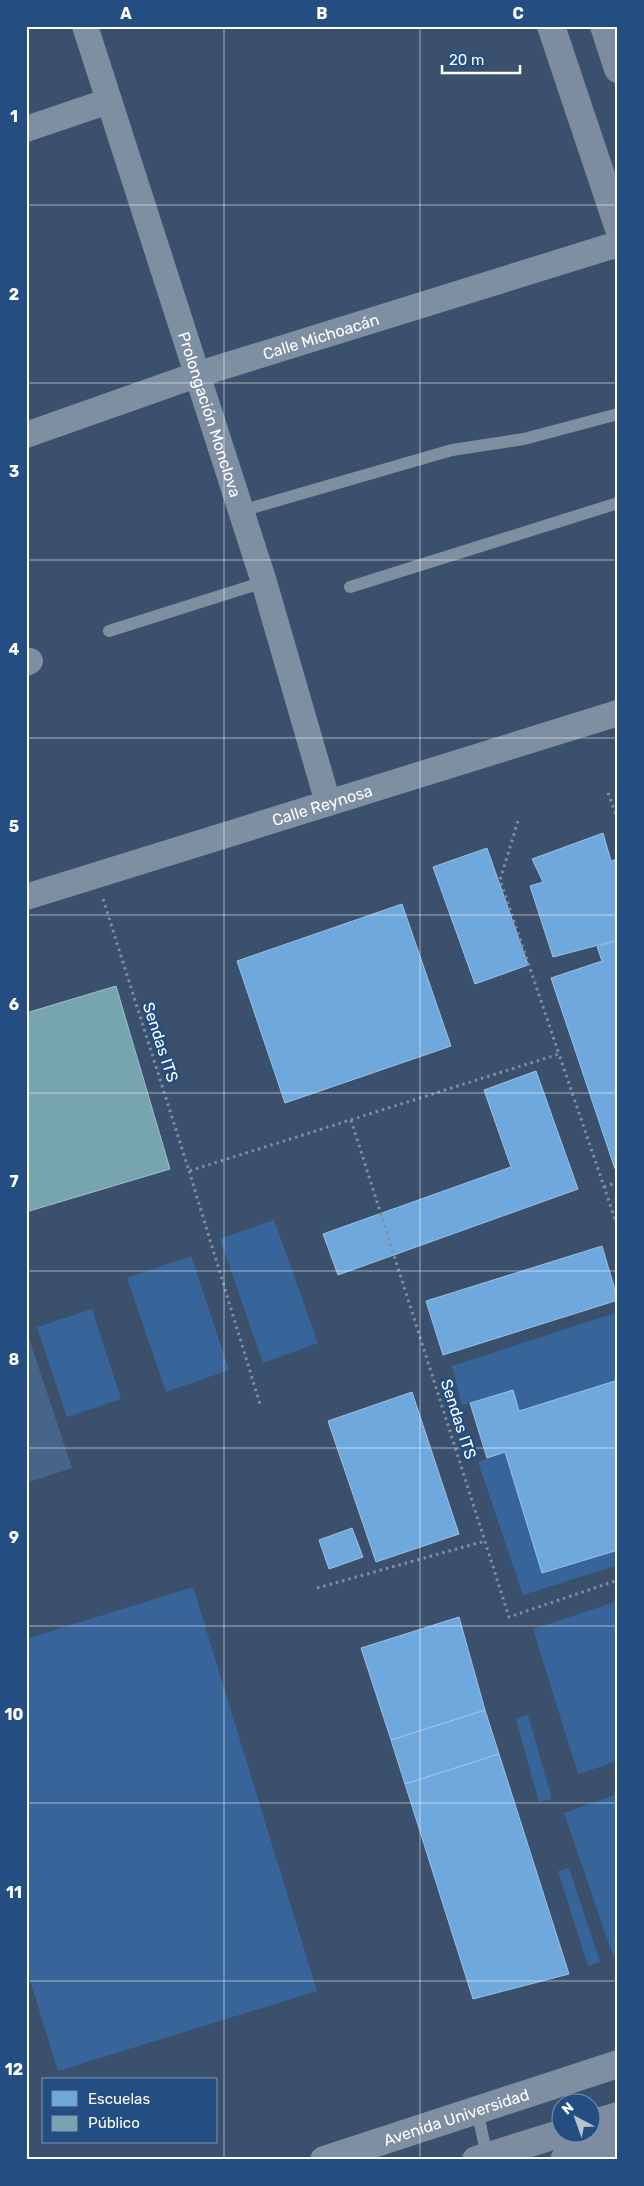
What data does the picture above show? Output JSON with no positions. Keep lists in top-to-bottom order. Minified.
{"streets":{"street":["Calle Michoacán","Prolongación Monclova","Calle Reynosa","Avenida Universidad"],"path":["Sendas ITS"]},"crossings":[["Calle Michoacán","Prolongación Monclova"],["Prolongación Monclova","Calle Reynosa"]],"legend":["Escuelas","Público"],"scale_bar":"20 m","north":"top left","grid":{"columns":["A","B","C"],"rows":["1","2","3","4","5","6","7","8","9","10","11","12"]}}
